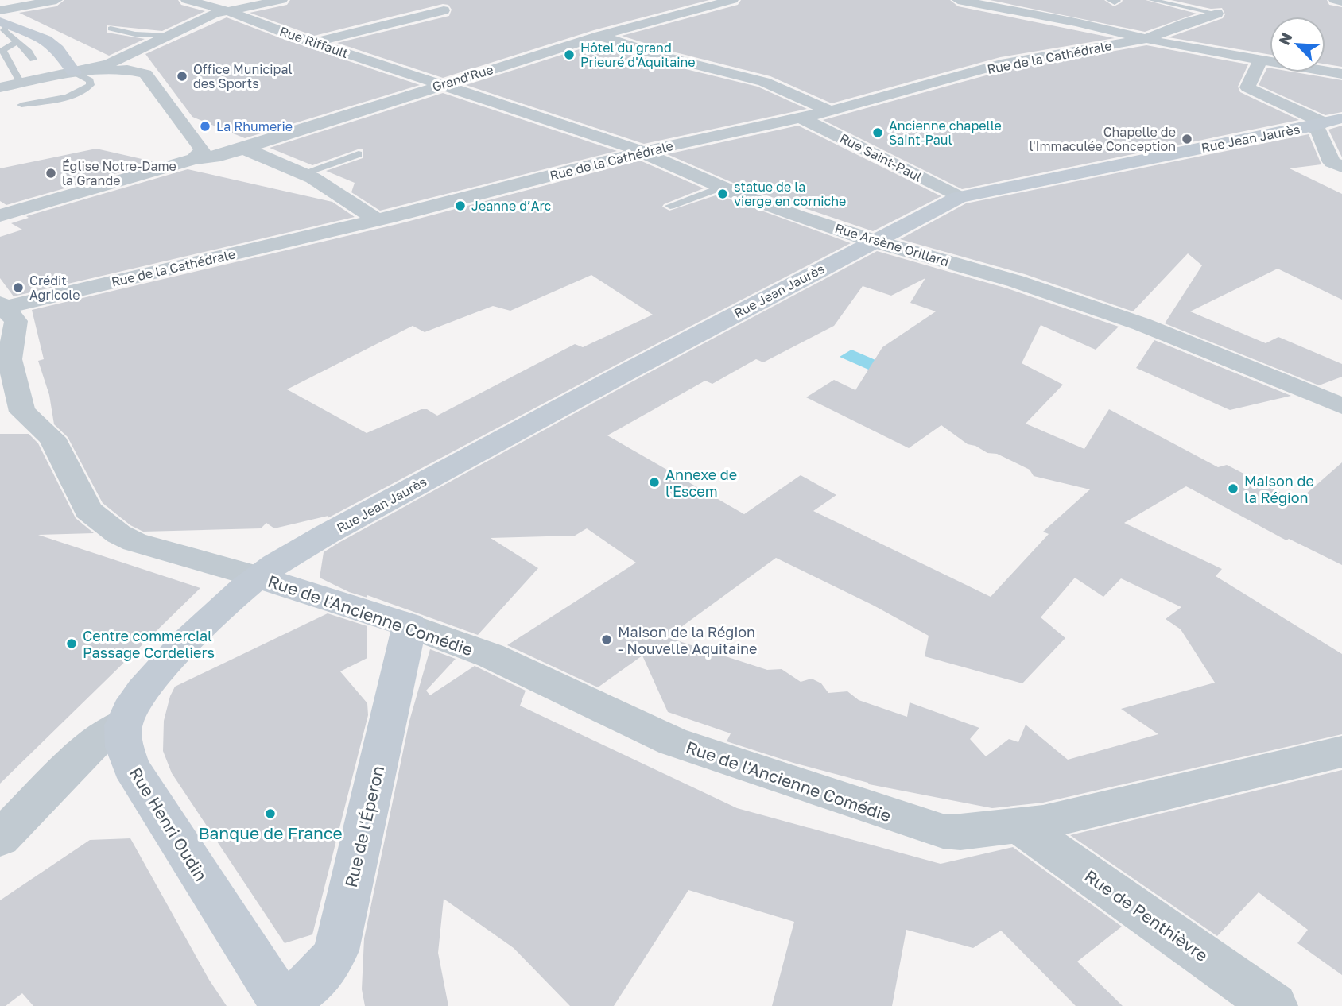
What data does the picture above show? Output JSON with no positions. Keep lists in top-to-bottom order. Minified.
{"streets":{"street":["Rue Riffault","Rue de la Cathédrale","Grand'Rue","Rue Jean Jaurès","Rue Saint-Paul","Rue Arsène Orillard","Rue de l'Ancienne Comédie","Rue Henri Oudin","Rue de l'Éperon","Rue de Penthièvre"]},"crossings":[["Rue Riffault","Grand'Rue"],["Rue Riffault","Rue Arsène Orillard"],["Rue de la Cathédrale","Rue Saint-Paul"],["Rue de la Cathédrale","Rue Arsène Orillard"],["Grand'Rue","Rue Arsène Orillard"],["Rue Jean Jaurès","Rue Saint-Paul"],["Rue Jean Jaurès","Rue Arsène Orillard"],["Rue Jean Jaurès","Rue de l'Ancienne Comédie"],["Rue de l'Ancienne Comédie","Rue de l'Éperon"],["Rue de l'Ancienne Comédie","Rue de Penthièvre"],["Rue Henri Oudin","Rue de l'Éperon"]],"places":["Hôtel du grand Prieuré d'Aquitaine","Office Municipal des Sports","La Rhumerie","Ancienne chapelle Saint-Paul","Chapelle de l'Immaculée Conception","Église Notre-Dame la Grande","statue de la vierge en corniche","Jeanne d’Arc","Crédit Agricole","Annexe de l'Escem","Maison de la Région","Maison de la Région - Nouvelle Aquitaine","Centre commercial Passage Cordeliers","Banque de France"],"north":"top left"}
